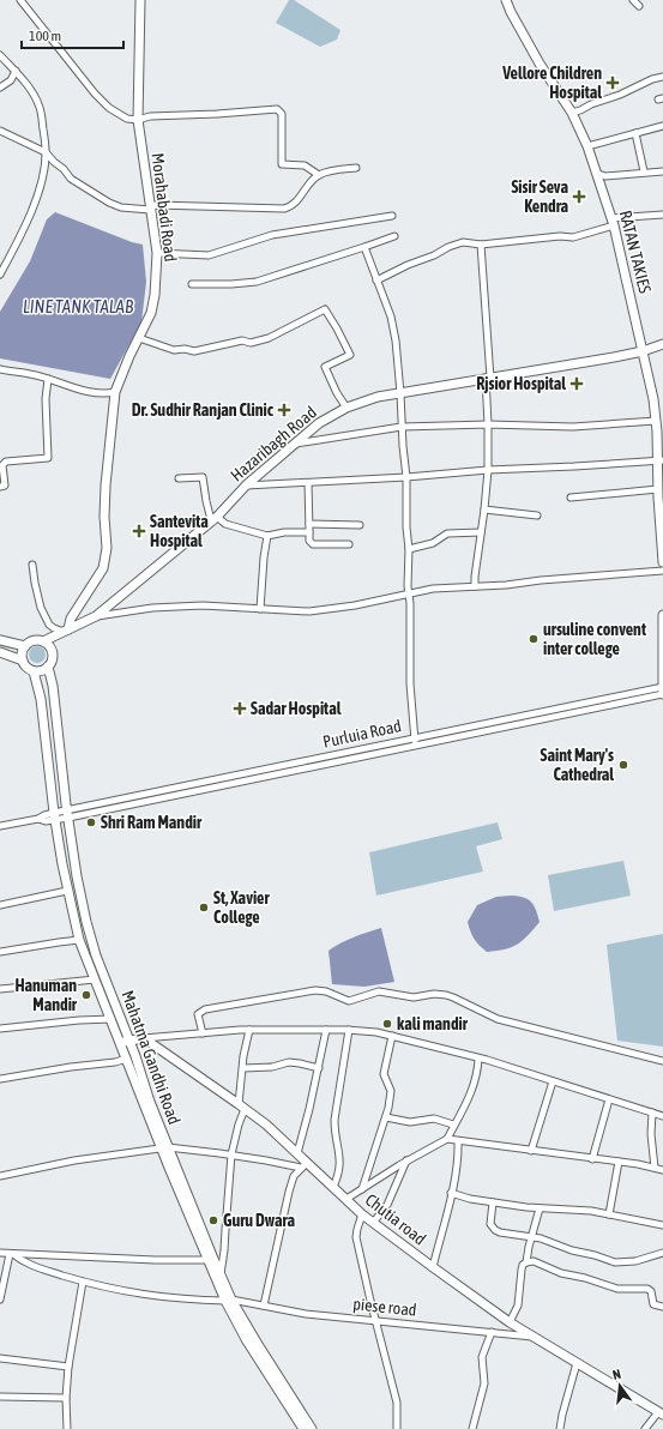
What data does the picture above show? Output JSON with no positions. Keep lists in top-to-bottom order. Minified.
{"streets":{"main road":["Morahabadi Road","RATAN TAKIES","Hazaribagh Road","Mahatma Gandhi Road","Chutia road"],"street":["Purluia Road","piese road"]},"crossings":[["Morahabadi Road","Hazaribagh Road"],["RATAN TAKIES","Hazaribagh Road"],["Hazaribagh Road","Mahatma Gandhi Road"],["Purluia Road","Mahatma Gandhi Road"],["Mahatma Gandhi Road","piese road"],["Chutia road","piese road"]],"water":["LINE TANK TALAB"],"places":{"health":["Vellore Children Hospital","Sisir Seva Kendra","Rjsior Hospital","Dr. Sudhir Ranjan Clinic","Santevita Hospital","Sadar Hospital"],"other":["ursuline convent inter college","Saint Mary's Cathedral","Shri Ram Mandir","St, Xavier College","Hanuman Mandir","kali mandir","Guru Dwara"]},"scale_bar":"100 m","north":"top"}
